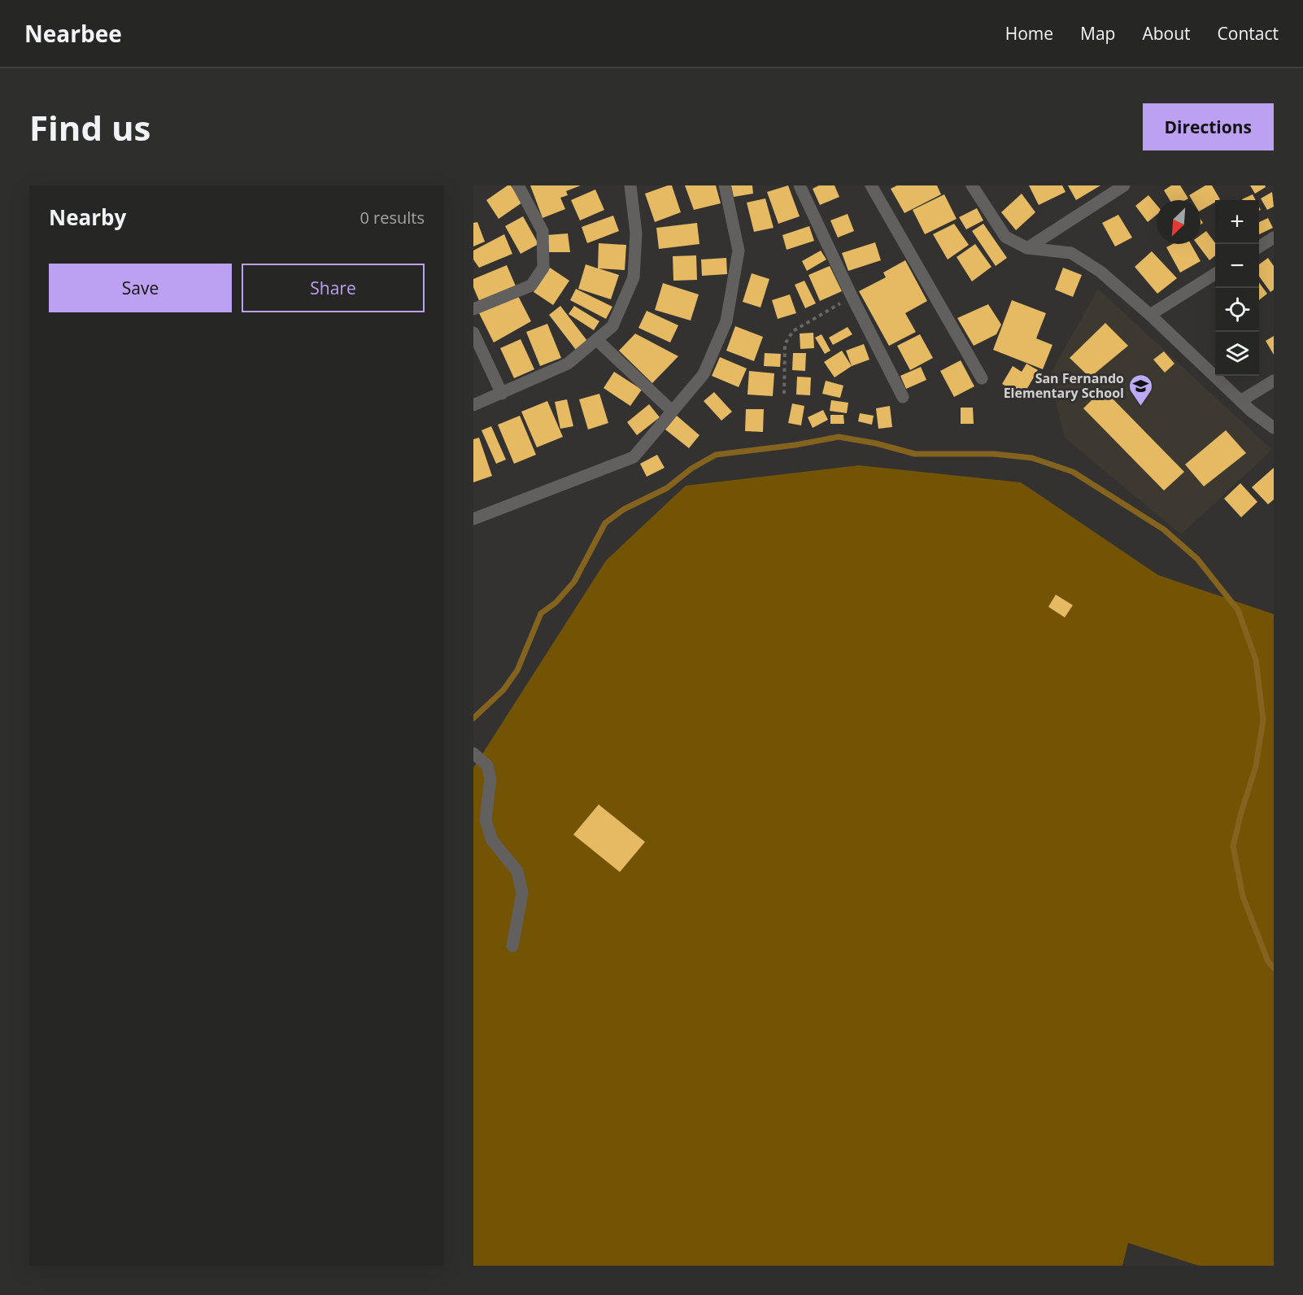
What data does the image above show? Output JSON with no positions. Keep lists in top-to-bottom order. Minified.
{"places":{"school or university":["San Fernando Elementary School"]},"north":"bottom left","page":{"header":"Nearbee","nav":["Home","Map","About","Contact"],"buttons":["Directions",["Save","Share"]],"title":"Find us","heading":["Nearby","0 results"],"map_buttons":["+","−"]}}
